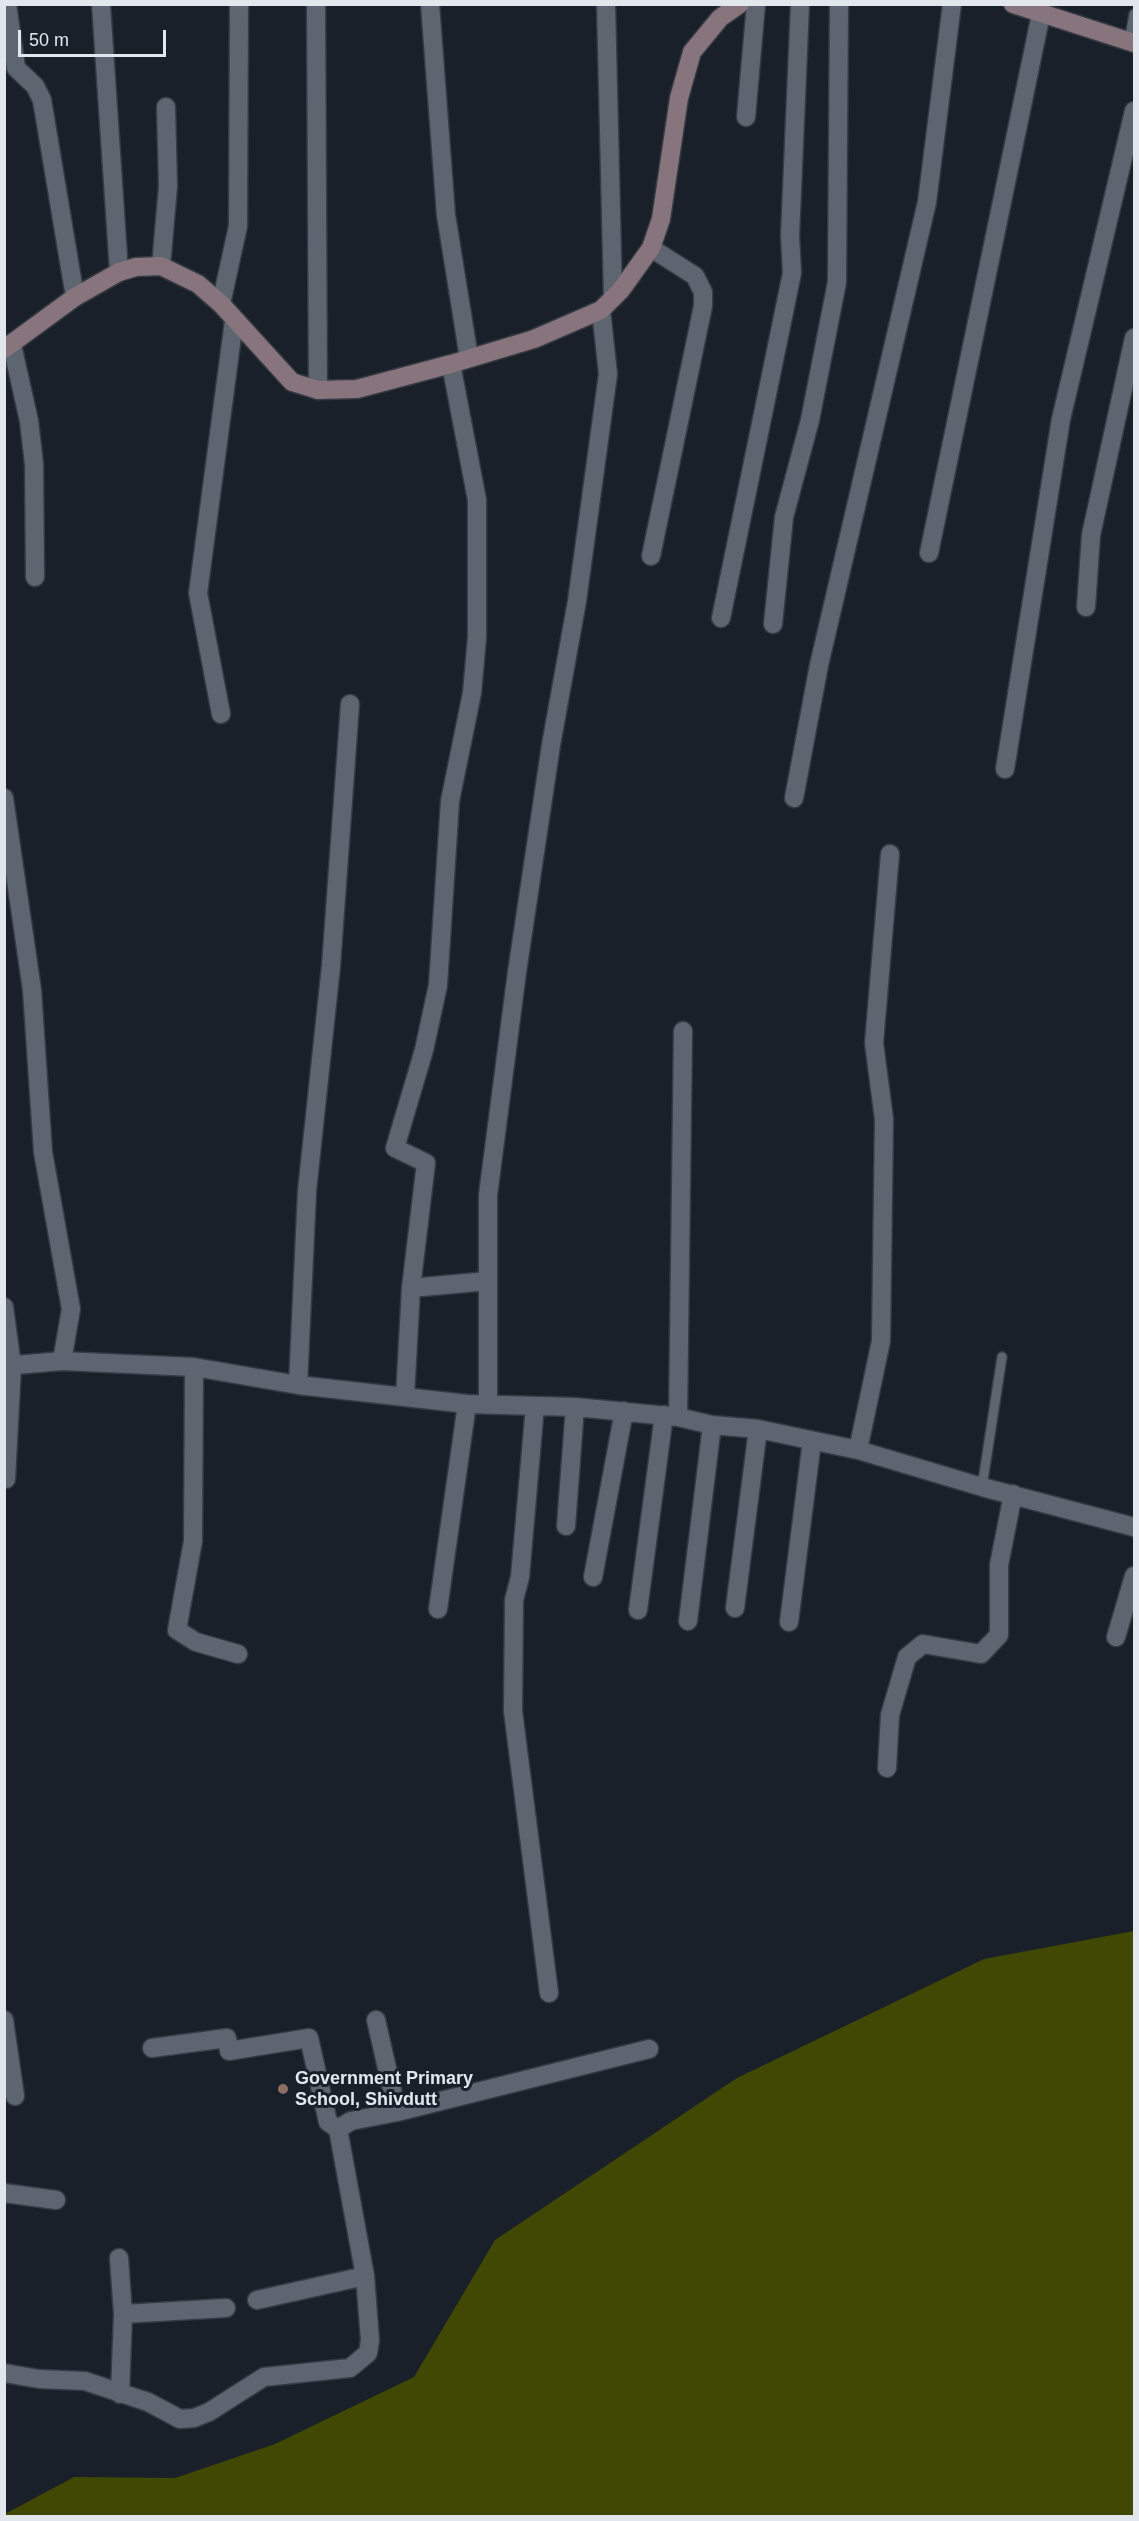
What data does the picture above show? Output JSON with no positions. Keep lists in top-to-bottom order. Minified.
{"places":["Government Primary School, Shivdutt"],"scale_bar":"50 m"}
